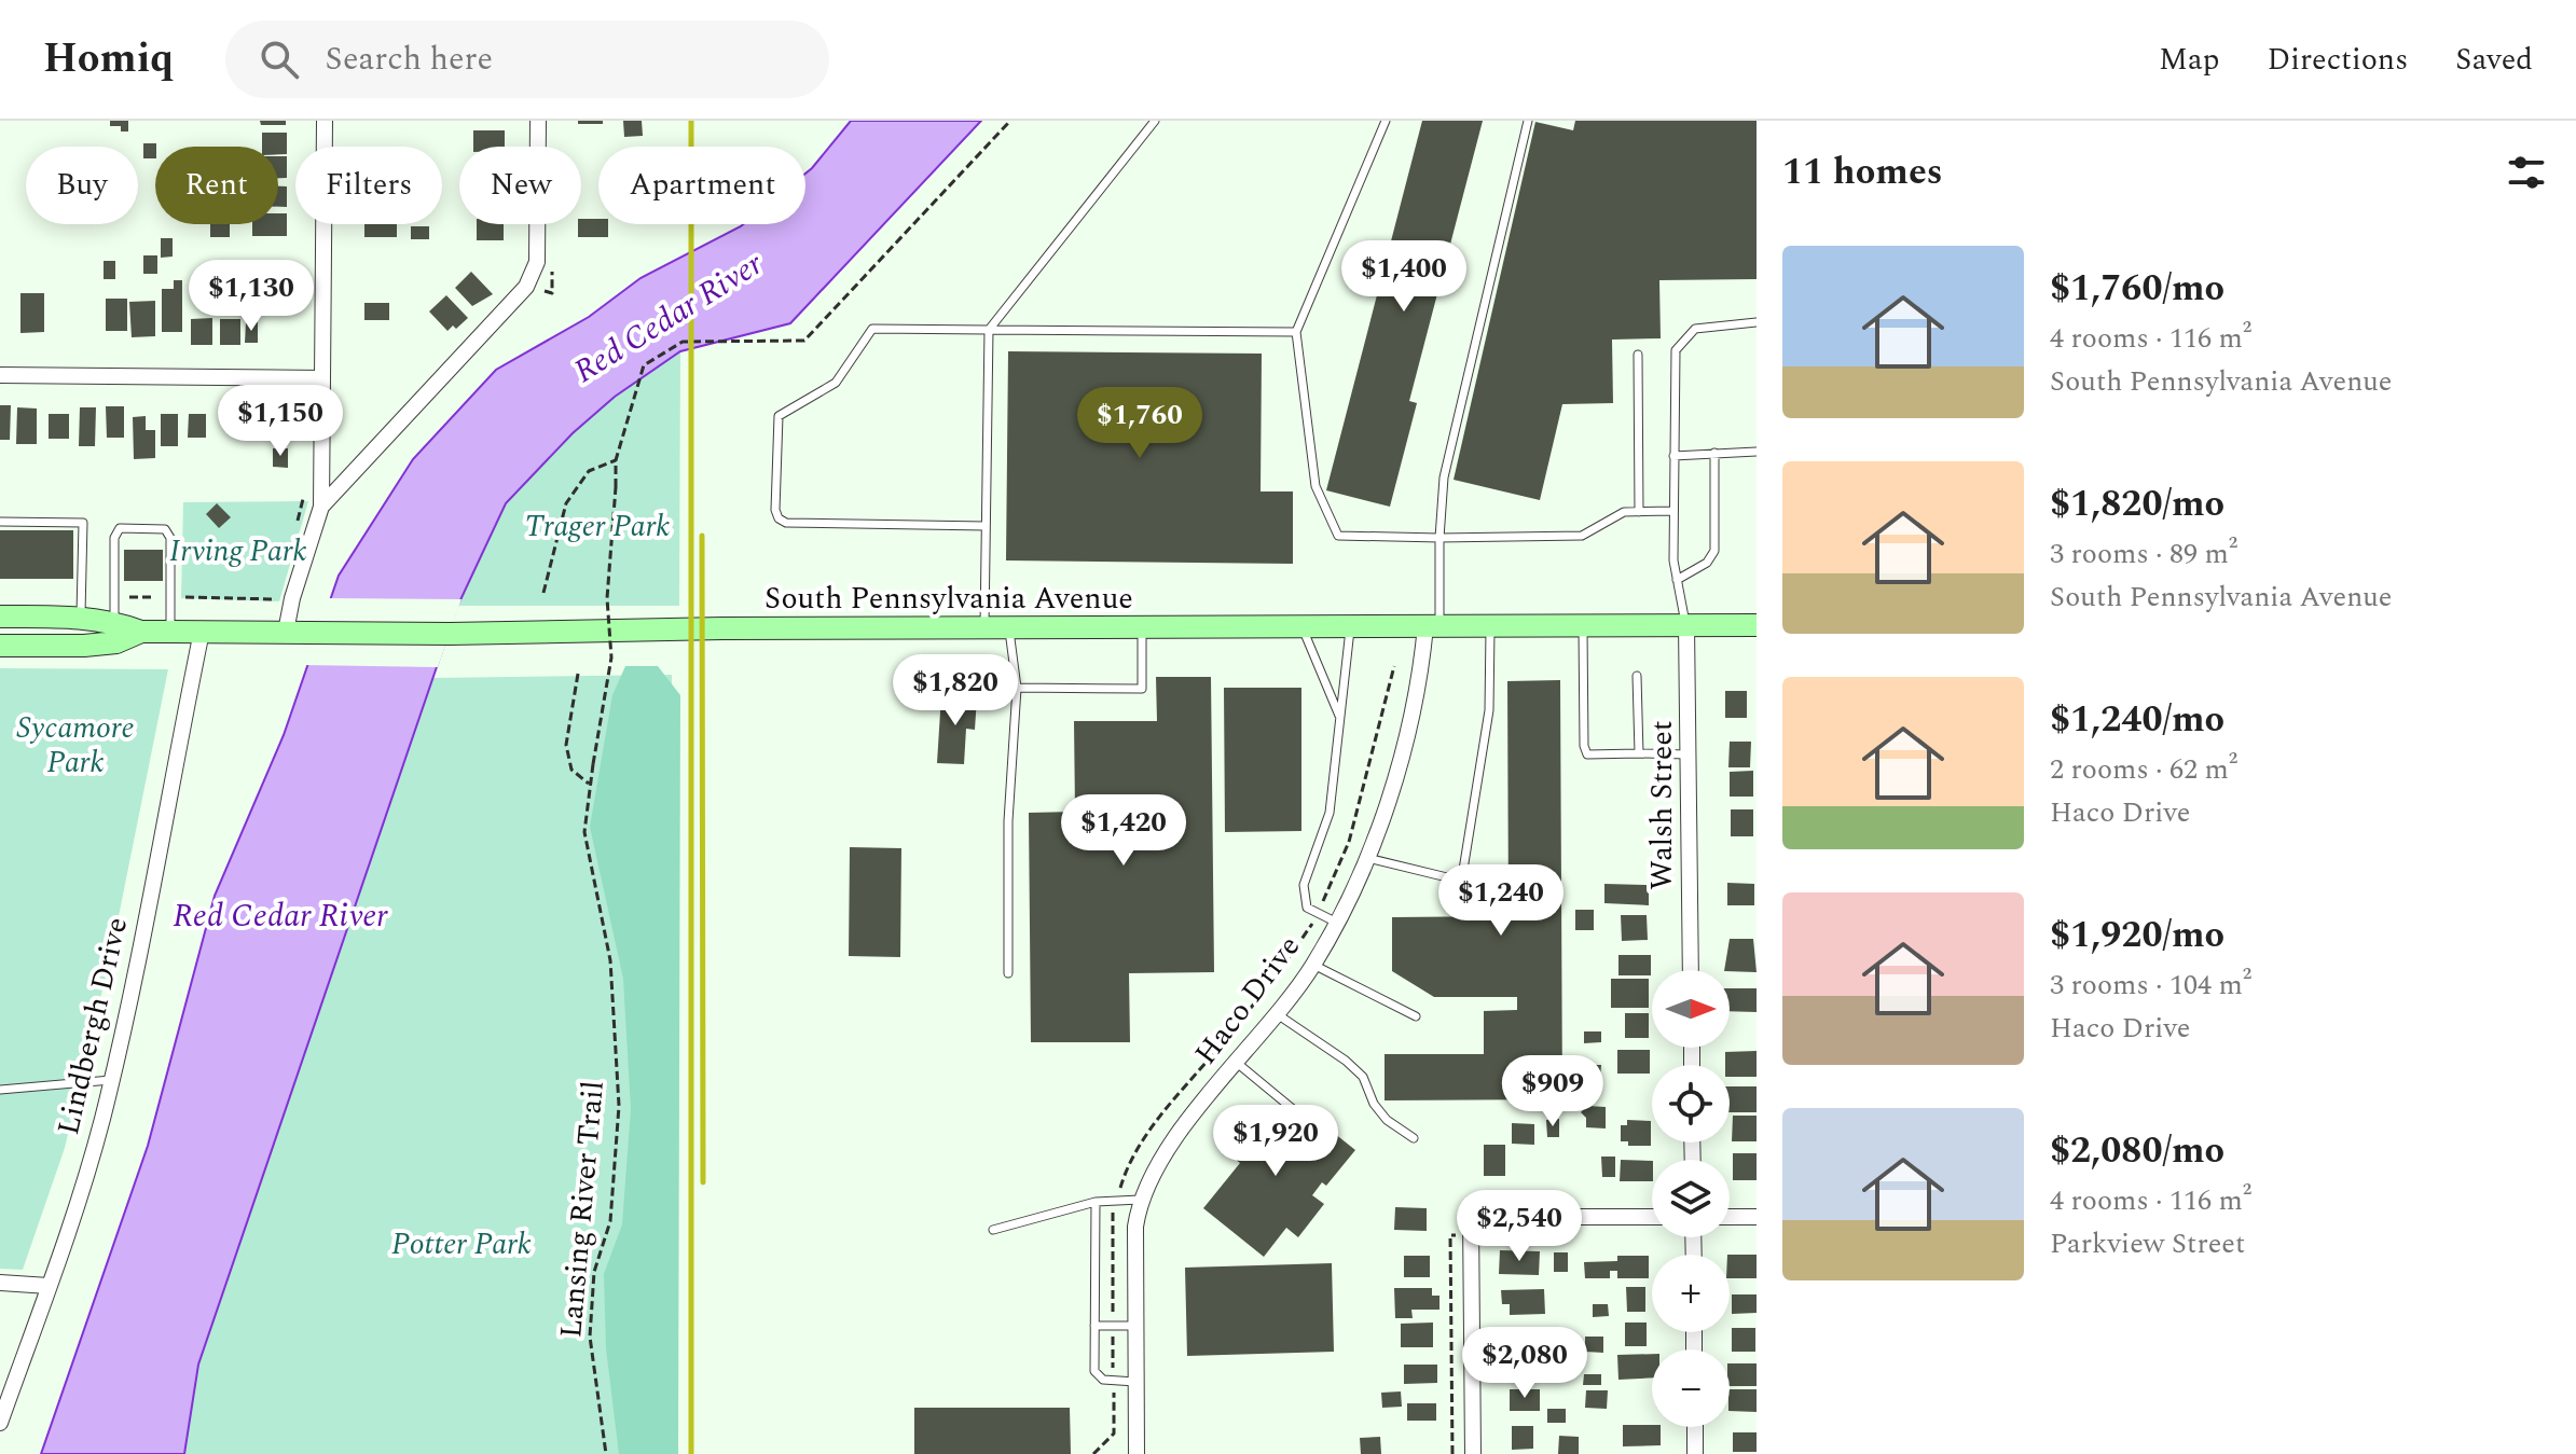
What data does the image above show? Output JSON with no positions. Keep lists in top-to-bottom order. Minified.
{"streets":{"main road":["South Pennsylvania Avenue"],"street":["Walsh Street","Haco Drive","Lindbergh Drive"],"path":["Lansing River Trail"]},"crossings":[["South Pennsylvania Avenue","Walsh Street"],["South Pennsylvania Avenue","Haco Drive"],["South Pennsylvania Avenue","Lindbergh Drive"]],"water":["Red Cedar River"],"parks":["Trager Park","Irving Park","Sycamore Park","Potter Park"],"north":"right","page":{"header":"Homiq","search":"Search here","nav":["Map","Directions","Saved"],"heading":"11 homes","chip":["Buy","Rent","Filters","New","Apartment"],"list":[{"name":"$1,760/mo","note":"4 rooms · 116 m² · South Pennsylvania Avenue"},{"name":"$1,820/mo","note":"3 rooms · 89 m² · South Pennsylvania Avenue"},{"name":"$1,240/mo","note":"2 rooms · 62 m² · Haco Drive"},{"name":"$1,920/mo","note":"3 rooms · 104 m² · Haco Drive"},{"name":"$2,080/mo","note":"4 rooms · 116 m² · Parkview Street"}],"price":["$1,400","$1,130","$1,150","$1,760","$1,820","$1,420","$1,240","$909","$1,920","$2,540","$2,080"],"map_buttons":["+","−"]}}
